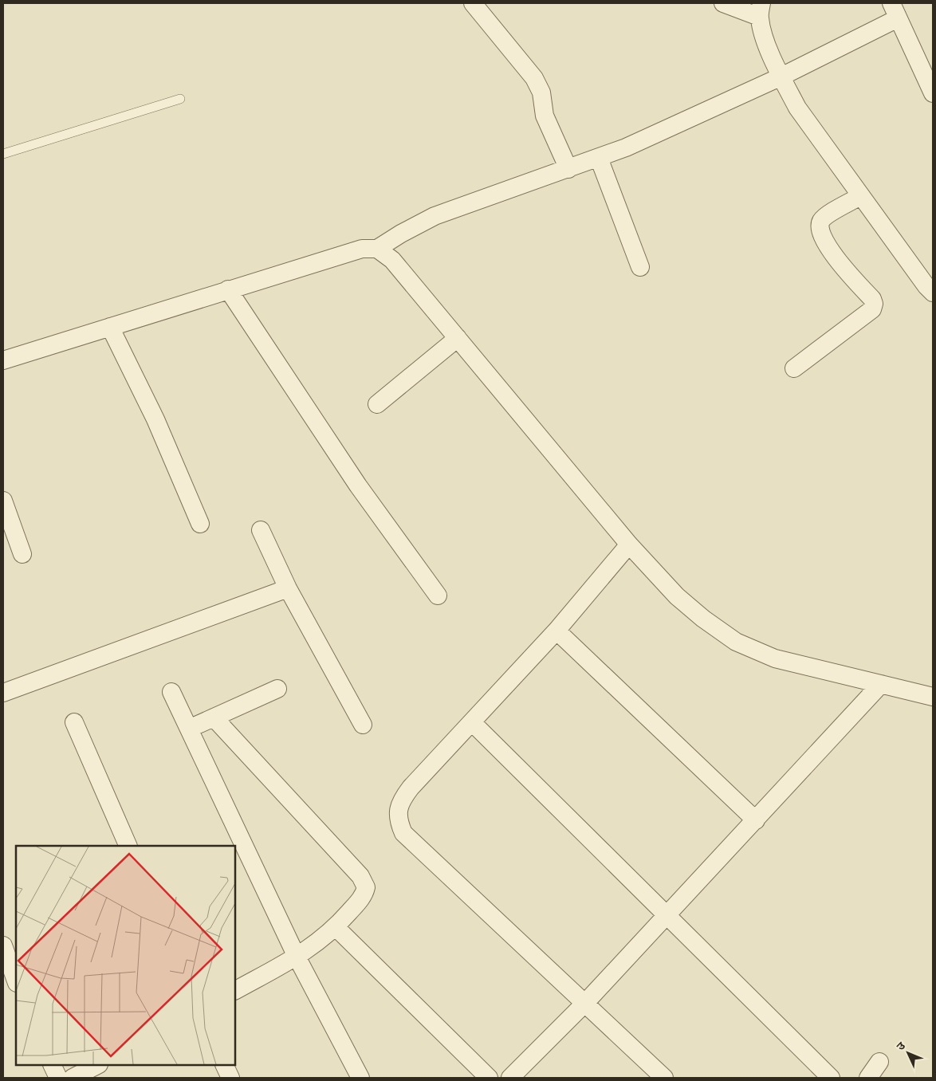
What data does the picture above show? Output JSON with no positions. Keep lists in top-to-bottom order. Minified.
{"north":"top left"}
